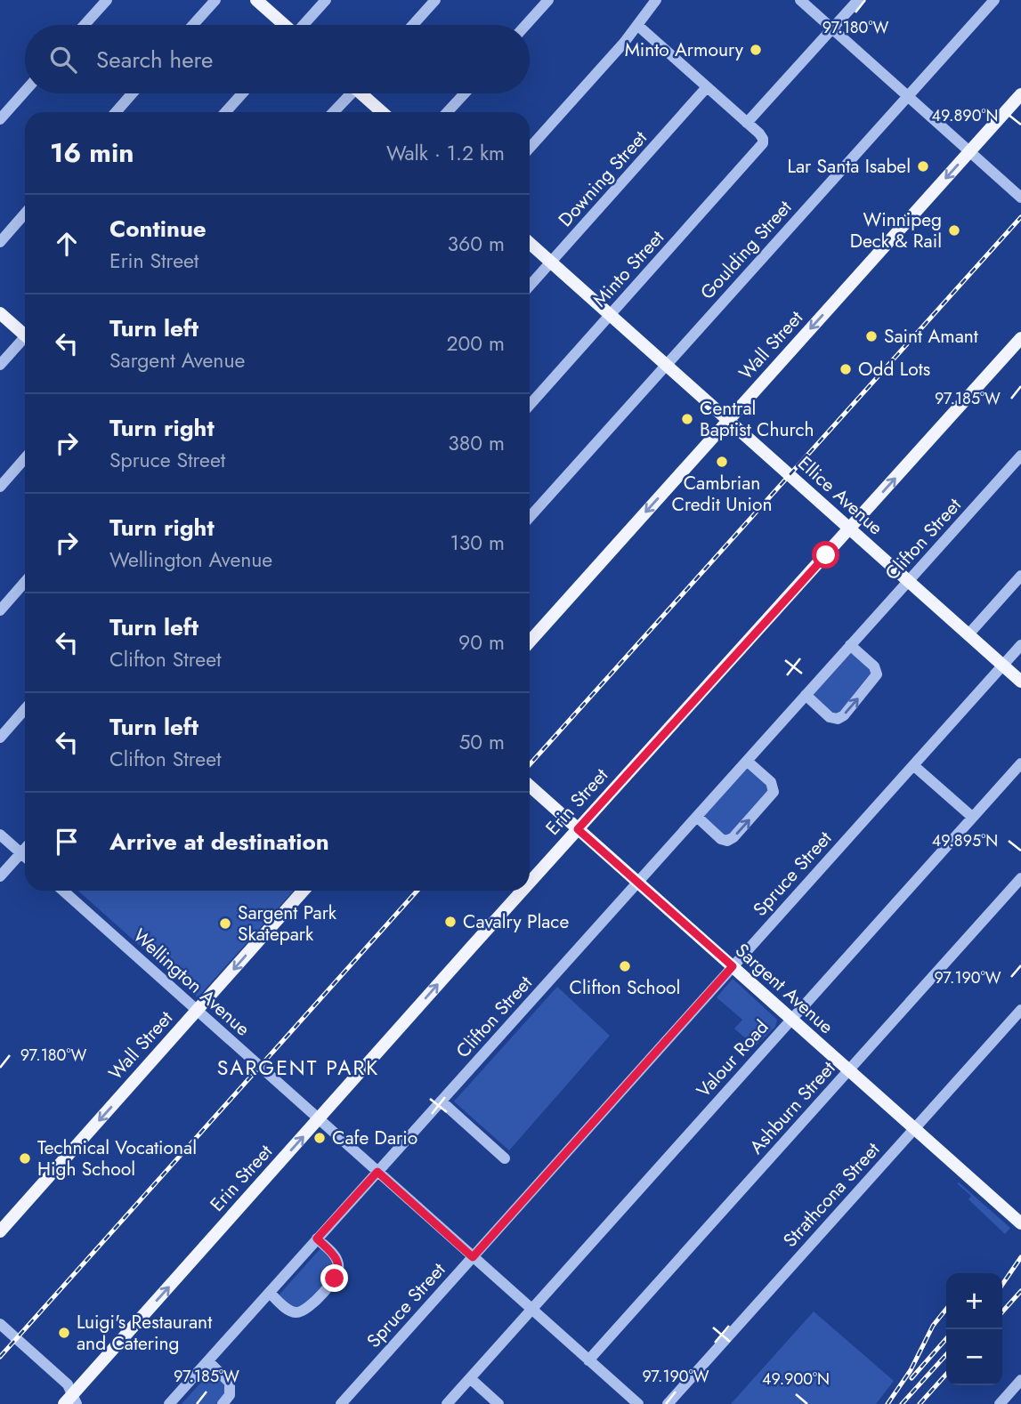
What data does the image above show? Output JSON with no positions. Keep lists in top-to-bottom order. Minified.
{"streets":{"main road":["Wall Street","Ellice Avenue","Erin Street","Sargent Avenue"],"street":["Downing Street","Goulding Street","Minto Street","Clifton Street","Spruce Street","Wellington Avenue","Valour Road","Ashburn Street","Strathcona Street"]},"crossings":[["Downing Street","Ellice Avenue"],["Goulding Street","Ellice Avenue"],["Minto Street","Ellice Avenue"],["Wall Street","Ellice Avenue"],["Wall Street","Wellington Avenue"],["Ellice Avenue","Clifton Street"],["Ellice Avenue","Erin Street"],["Ellice Avenue","Spruce Street"],["Clifton Street","Wellington Avenue"],["Clifton Street","Sargent Avenue"],["Erin Street","Wellington Avenue"],["Erin Street","Sargent Avenue"],["Spruce Street","Wellington Avenue"],["Spruce Street","Sargent Avenue"],["Wellington Avenue","Valour Road"],["Wellington Avenue","Ashburn Street"],["Sargent Avenue","Valour Road"],["Sargent Avenue","Ashburn Street"],["Sargent Avenue","Strathcona Street"]],"one_way":["Wall Street","Erin Street"],"districts":["SARGENT PARK"],"places":["Minto Armoury","Lar Santa Isabel","Winnipeg Deck & Rail","Saint Amant","Odd Lots","Central Baptist Church","Cambrian Credit Union","Cavalry Place","Sargent Park Skatepark","Clifton School","Cafe Dario","Technical Vocational High School","Luigi's Restaurant and Catering"],"page":{"search":"Search here","heading":["16 min","Walk · 1.2 km"],"list":[["Continue","Erin Street","360 m"],["Turn left","Sargent Avenue","200 m"],["Turn right","Spruce Street","380 m"],["Turn right","Wellington Avenue","130 m"],["Turn left","Clifton Street","90 m"],["Turn left","Clifton Street","50 m"],"Arrive at destination"],"map_buttons":["+","−"]},"coordinates":["97.180°W","49.890°N","97.185°W","49.895°N","97.190°W","49.900°N"]}
